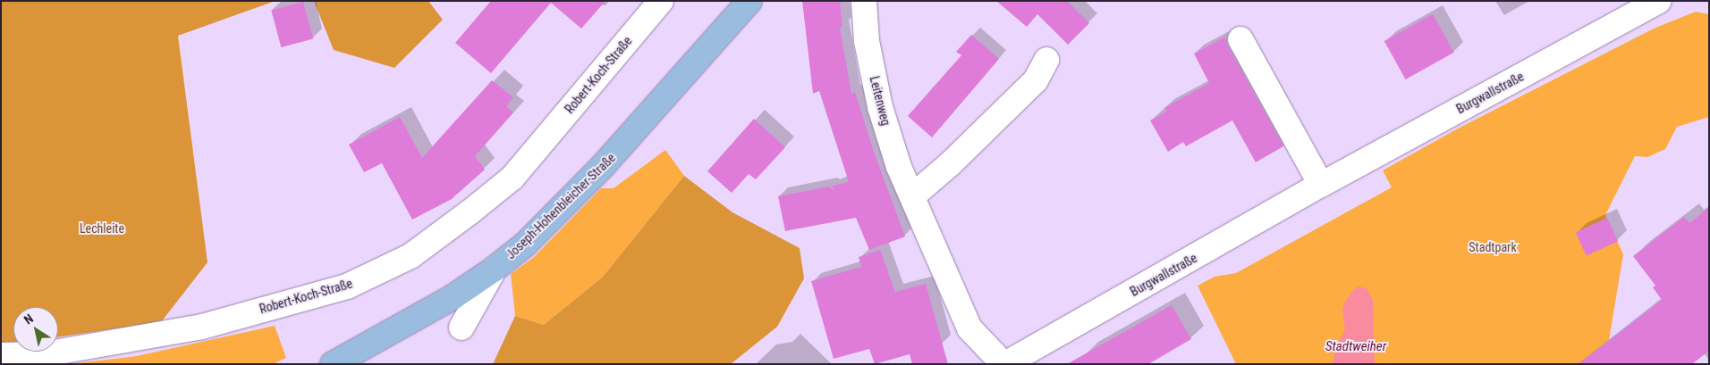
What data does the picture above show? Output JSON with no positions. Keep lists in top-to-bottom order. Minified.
{"streets":{"main road":["Joseph-Hohenbleicher-Straße"],"street":["Robert-Koch-Straße","Burgwallstraße","Leitenweg"]},"crossings":[["Burgwallstraße","Leitenweg"]],"water":["Stadtweiher"],"parks":["Lechleite","Stadtpark"],"north":"top left"}
